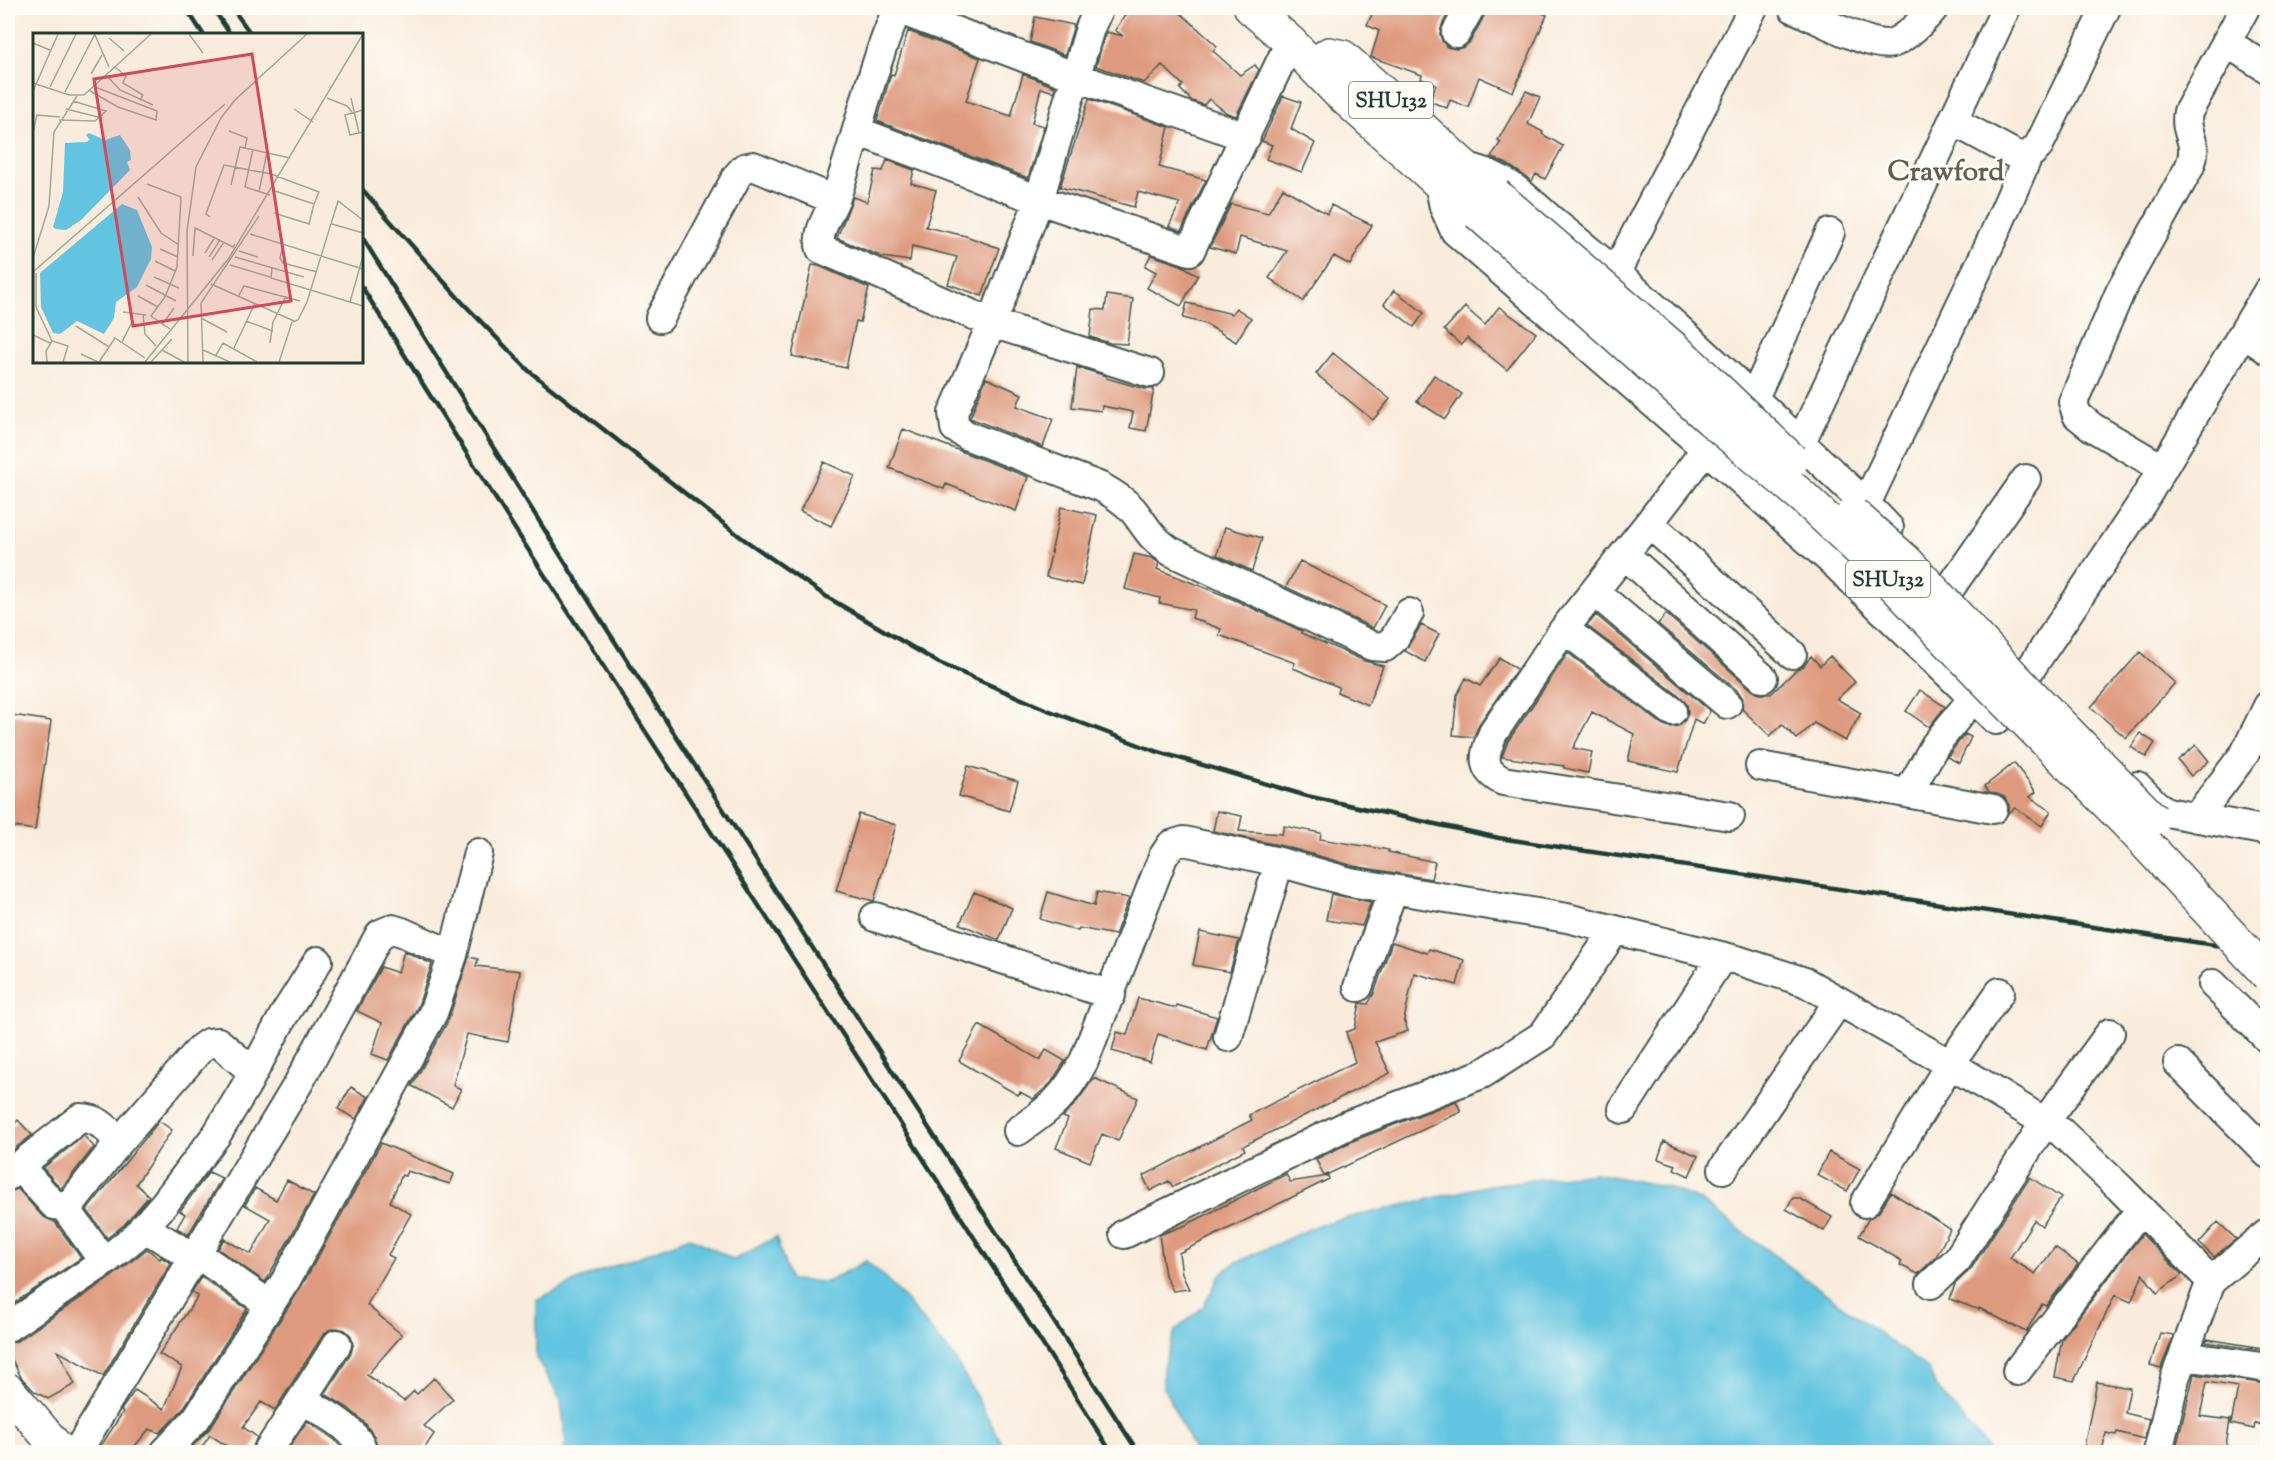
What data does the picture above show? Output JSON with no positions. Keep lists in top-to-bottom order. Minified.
{"streets":{"main road":["SHU132"]},"districts":["Crawford"]}
